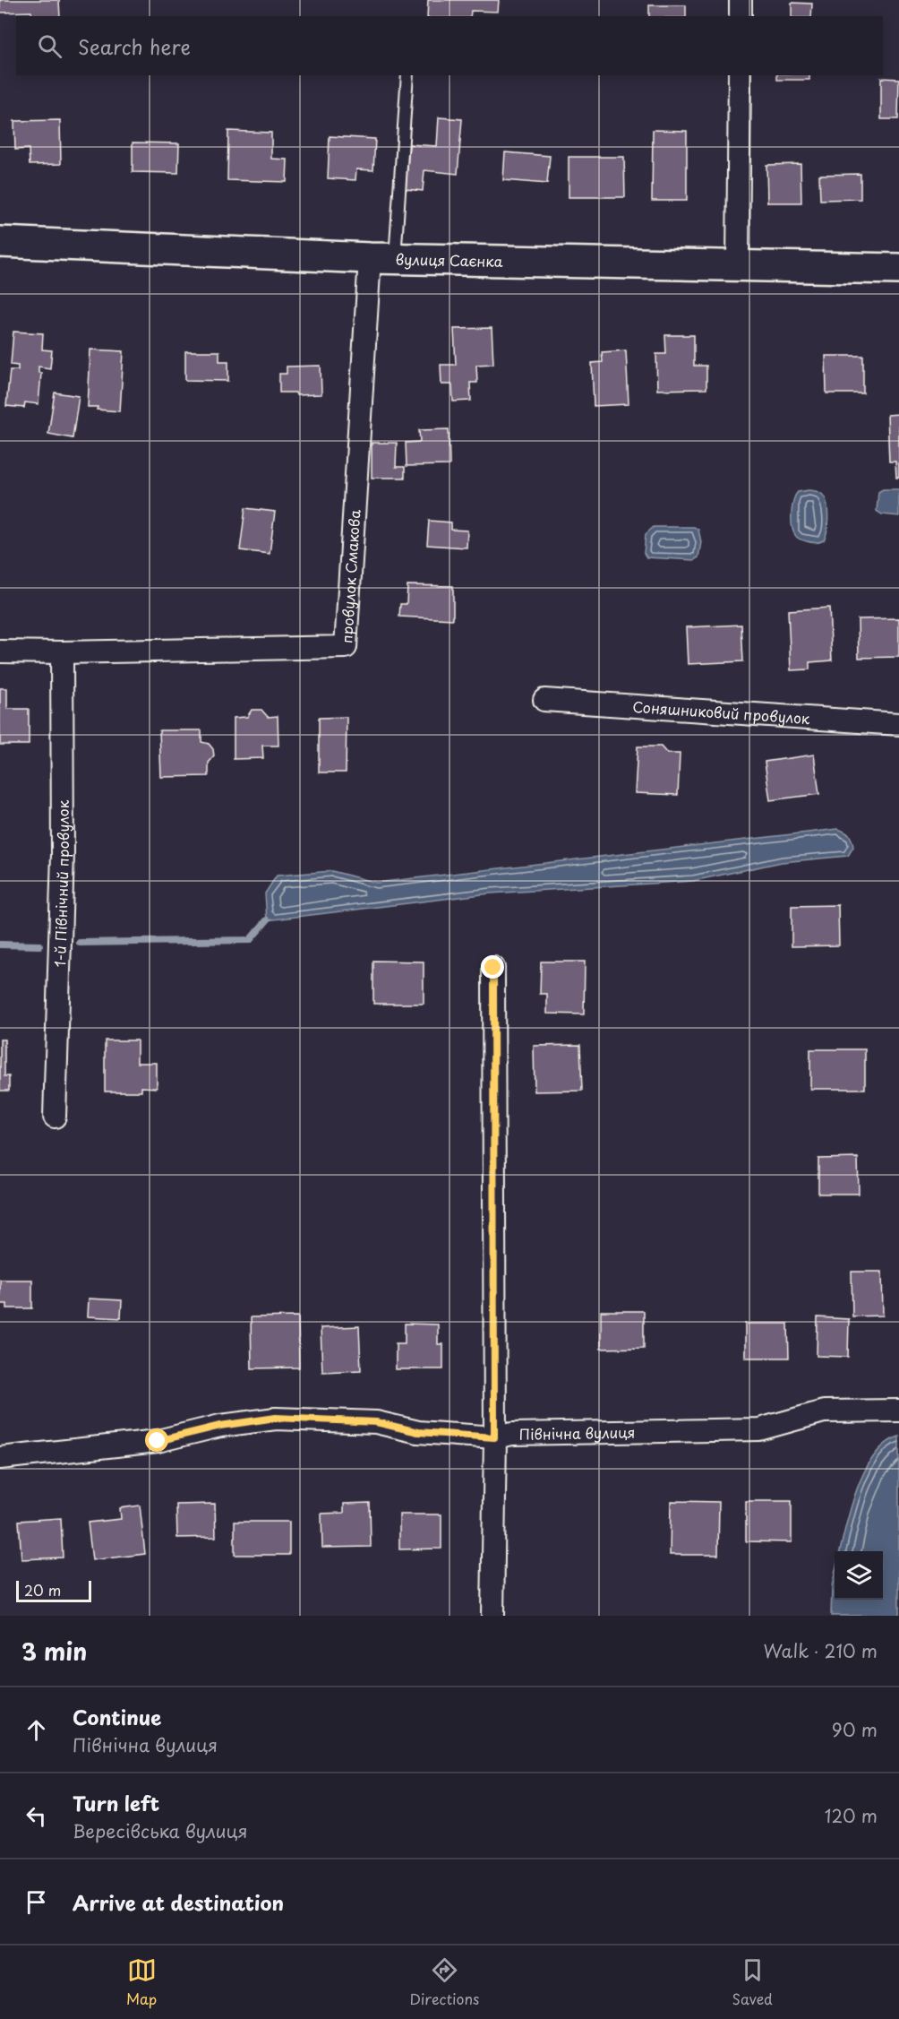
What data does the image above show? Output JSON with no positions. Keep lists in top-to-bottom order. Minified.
{"streets":{"street":["вулиця Саєнка","провулок Смакова","Соняшниковий провулок","1-й Північний провулок","Північна вулиця"]},"crossings":[["вулиця Саєнка","провулок Смакова"],["провулок Смакова","1-й Північний провулок"]],"scale_bar":"20 m","page":{"search":"Search here","scale":"20 m","heading":["3 min","Walk · 210 m"],"list":[["Continue","Північна вулиця","90 m"],["Turn left","Вересівська вулиця","120 m"],"Arrive at destination"],"nav":["Map","Directions","Saved"]}}
